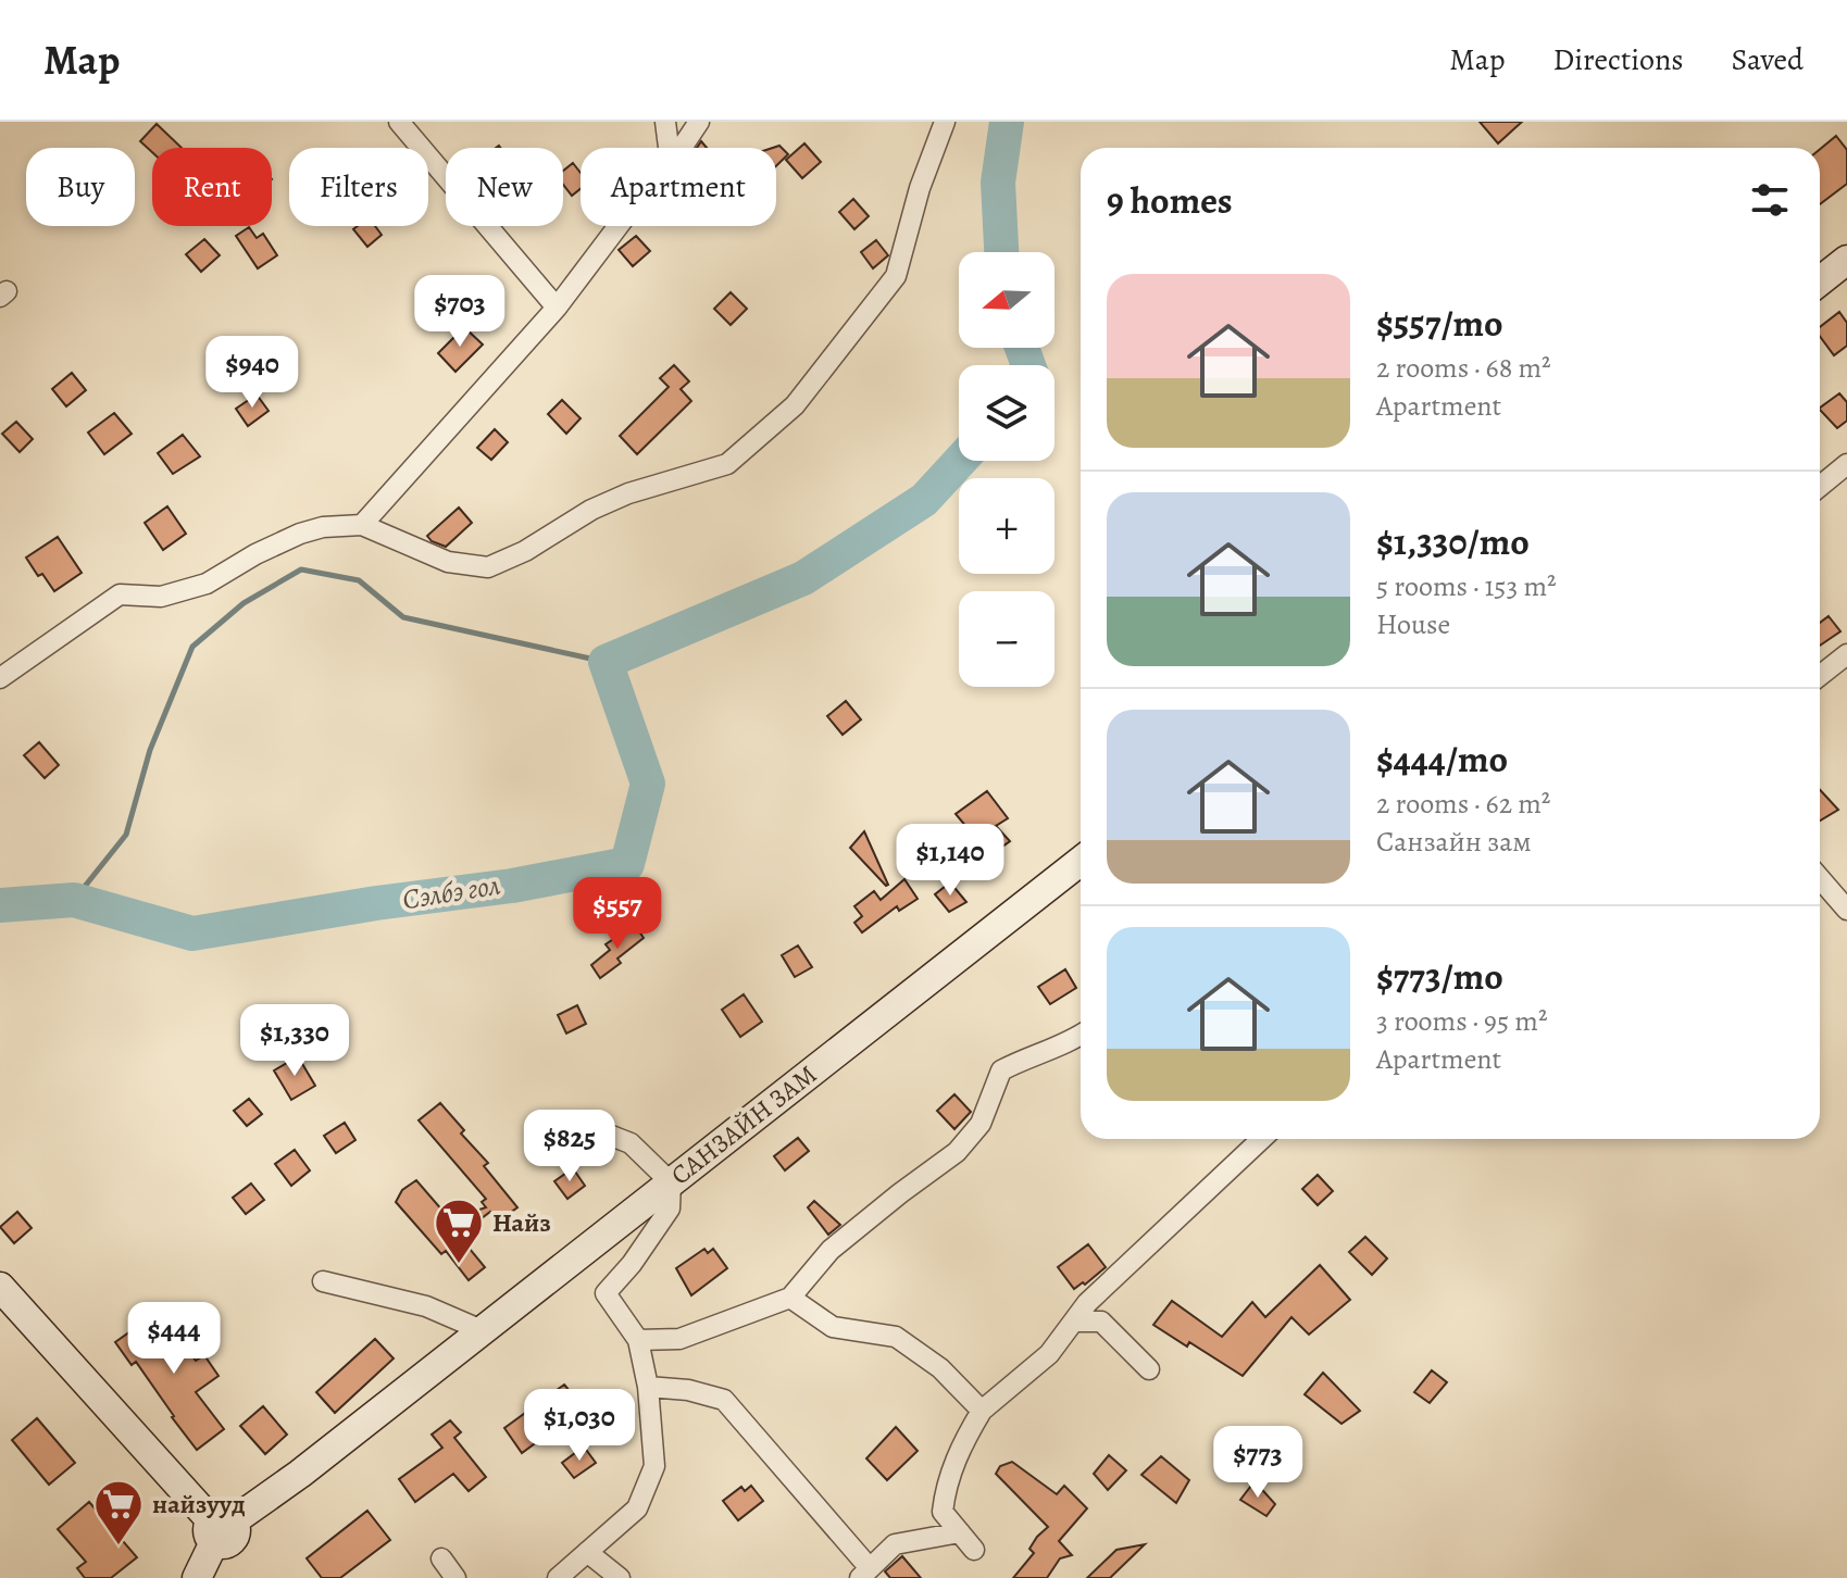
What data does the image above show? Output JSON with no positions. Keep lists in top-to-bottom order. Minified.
{"streets":{"main road":["САНЗАЙН ЗАМ"]},"water":["Сэлбэ гол"],"places":{"supermarket":["Найз","найзууд"]},"north":"left","page":{"header":"Map","nav":["Map","Directions","Saved"],"chip":["Buy","Rent","Filters","New","Apartment"],"heading":"9 homes","map_buttons":["+","−"],"list":[{"name":"$557/mo","note":"2 rooms · 68 m² · Apartment"},{"name":"$1,330/mo","note":"5 rooms · 153 m² · House"},{"name":"$444/mo","note":"2 rooms · 62 m² · Санзайн зам"},{"name":"$773/mo","note":"3 rooms · 95 m² · Apartment"}],"price":["$703","$940","$1,140","$557","$1,330","$825","$444","$1,030","$773"]}}
